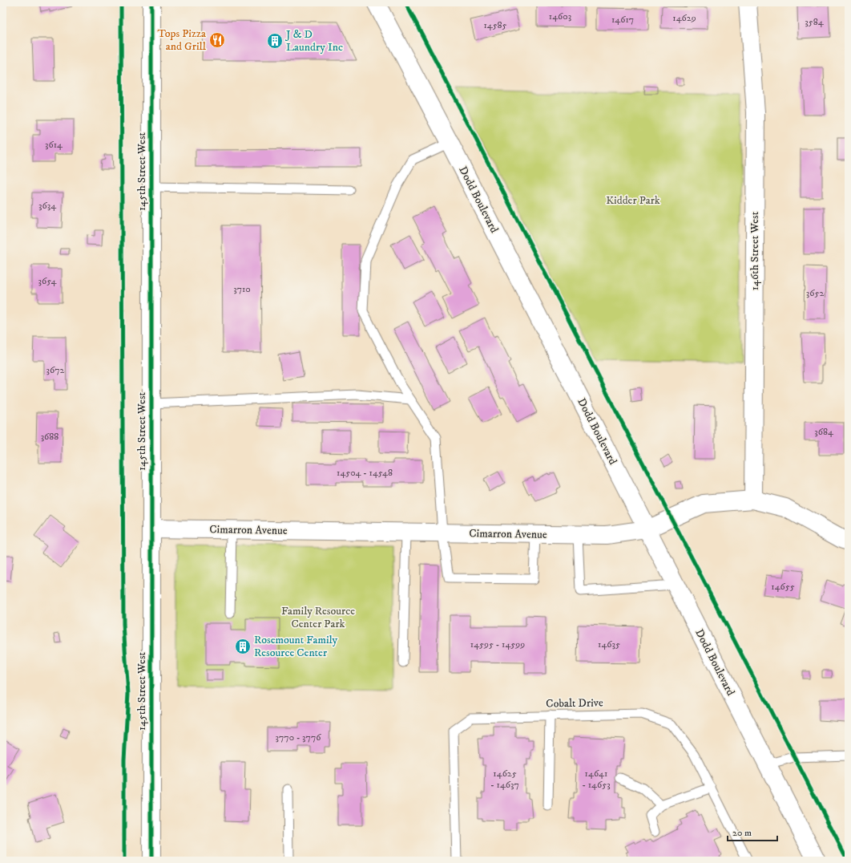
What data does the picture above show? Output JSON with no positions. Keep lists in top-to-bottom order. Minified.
{"streets":{"street":["145th Street West","Dodd Boulevard","146th Street West","Cimarron Avenue"],"lane":["Cobalt Drive"]},"crossings":[["145th Street West","Cimarron Avenue"],["Dodd Boulevard","Cimarron Avenue"],["146th Street West","Cimarron Avenue"]],"parks":["Kidder Park","Family Resource Center Park"],"places":{"restaurant":["Tops Pizza and Grill"],"building":["J & D Laundry Inc","Rosemount Family Resource Center"]},"house_numbers":["14603","14629","14617","3584","14585","3614","3634","3654","3710","3652","3672","3684","3688","14504 - 14548","14655","14595 - 14599","14635","3770 - 3776","14625 - 14637","14641 - 14653"],"scale_bar":"20 m"}
